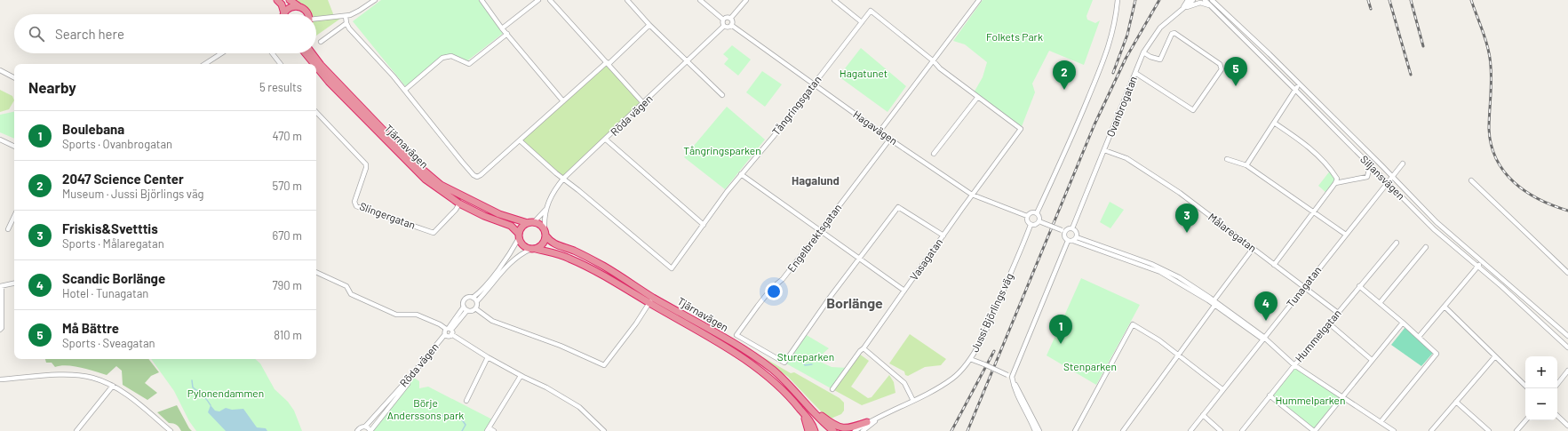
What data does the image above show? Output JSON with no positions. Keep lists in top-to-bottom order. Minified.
{"streets":{"highway":["Tjärnavägen"],"street":["Tångringsgatan","Ovanbrogatan","Röda vägen","Hagavägen","Siljansvägen","Slingergatan","Målaregatan","Engelbrektsgatan","Vasagatan","Tunagatan","Jussi Björlings väg","Hummelgatan"]},"crossings":[["Tångringsgatan","Röda vägen"],["Tångringsgatan","Hagavägen"],["Ovanbrogatan","Målaregatan"],["Röda vägen","Hagavägen"],["Röda vägen","Tjärnavägen"],["Hagavägen","Engelbrektsgatan"],["Hagavägen","Vasagatan"],["Hagavägen","Jussi Björlings väg"],["Tjärnavägen","Slingergatan"],["Tjärnavägen","Engelbrektsgatan"],["Siljansvägen","Tunagatan"],["Målaregatan","Tunagatan"],["Målaregatan","Hummelgatan"]],"districts":["Hagalund","Borlänge"],"parks":["Folkets Park","Hagatunet","Tångringsparken","Stureparken","Stenparken","Pylonendammen","Hummelparken","Börje Anderssons park"],"page":{"search":"Search here","pins":["5","2","3","4","1"],"heading":["Nearby","5 results"],"list":[{"mark":"1","name":"Boulebana","note":"Sports · Ovanbrogatan","value":"470 m"},{"mark":"2","name":"2047 Science Center","note":"Museum · Jussi Björlings väg","value":"570 m"},{"mark":"3","name":"Friskis&Svetttis","note":"Sports · Målaregatan","value":"670 m"},{"mark":"4","name":"Scandic Borlänge","note":"Hotel · Tunagatan","value":"790 m"},{"mark":"5","name":"Må Bättre","note":"Sports · Sveagatan","value":"810 m"}],"map_buttons":["+","−"]}}
